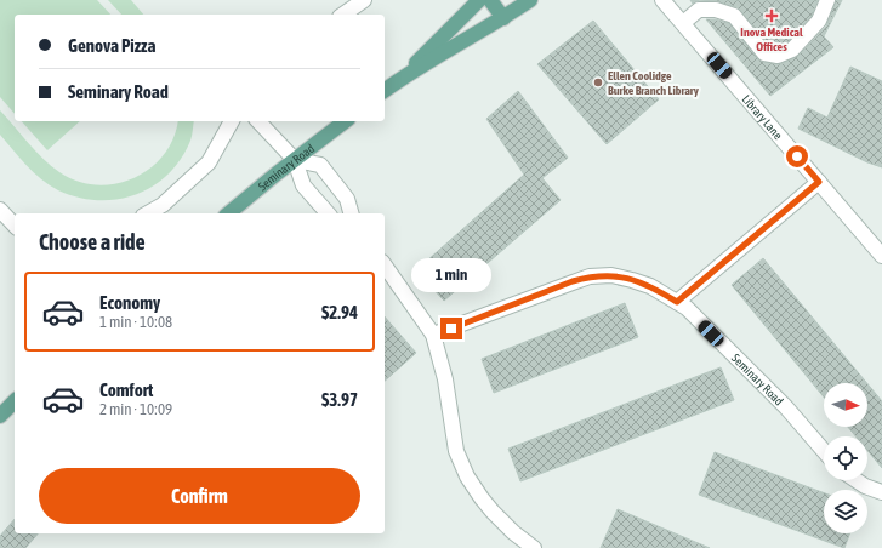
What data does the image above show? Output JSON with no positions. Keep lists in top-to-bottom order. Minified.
{"streets":{"main road":["Seminary Road"],"street":["Library Lane"]},"places":{"health":["Inova Medical Offices"],"other":["Ellen Coolidge Burke Branch Library"]},"north":"right","page":{"banner":["Genova Pizza","Seminary Road"],"heading":"Choose a ride","bubble":"1 min","list":[{"name":"Economy","note":"1 min · 10:08","value":"$2.94"},{"name":"Comfort","note":"2 min · 10:09","value":"$3.97"}],"buttons":"Confirm"}}
